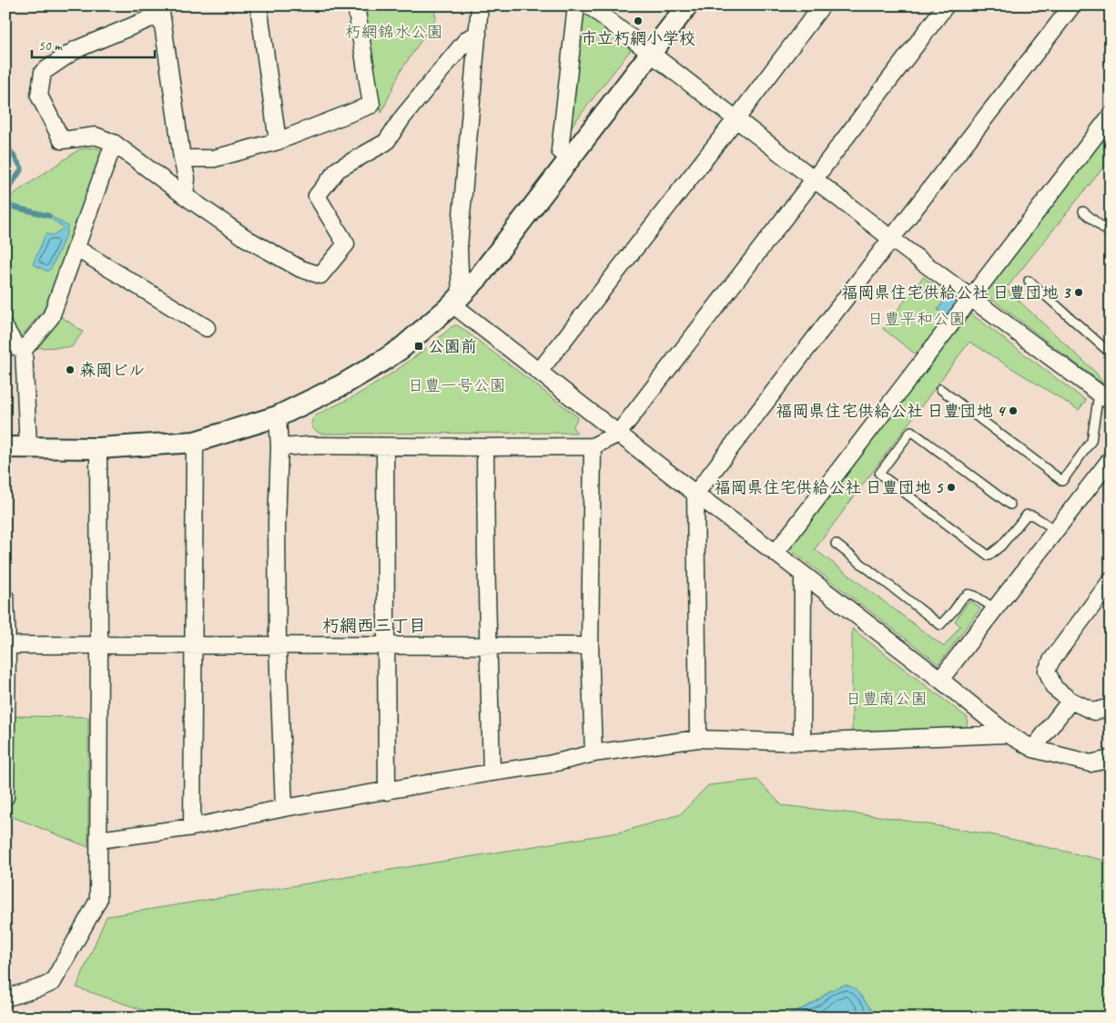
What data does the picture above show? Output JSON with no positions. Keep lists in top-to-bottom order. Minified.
{"districts":["朽網西三丁目"],"parks":["朽網錦水公園","日豊平和公園","日豊一号公園","日豊南公園"],"places":{"other":["市立朽網小学校","福岡県住宅供給公社 日豊団地 3","森岡ビル","福岡県住宅供給公社 日豊団地 4","福岡県住宅供給公社 日豊団地 5"],"transit":["公園前"]},"scale_bar":"50 m"}
